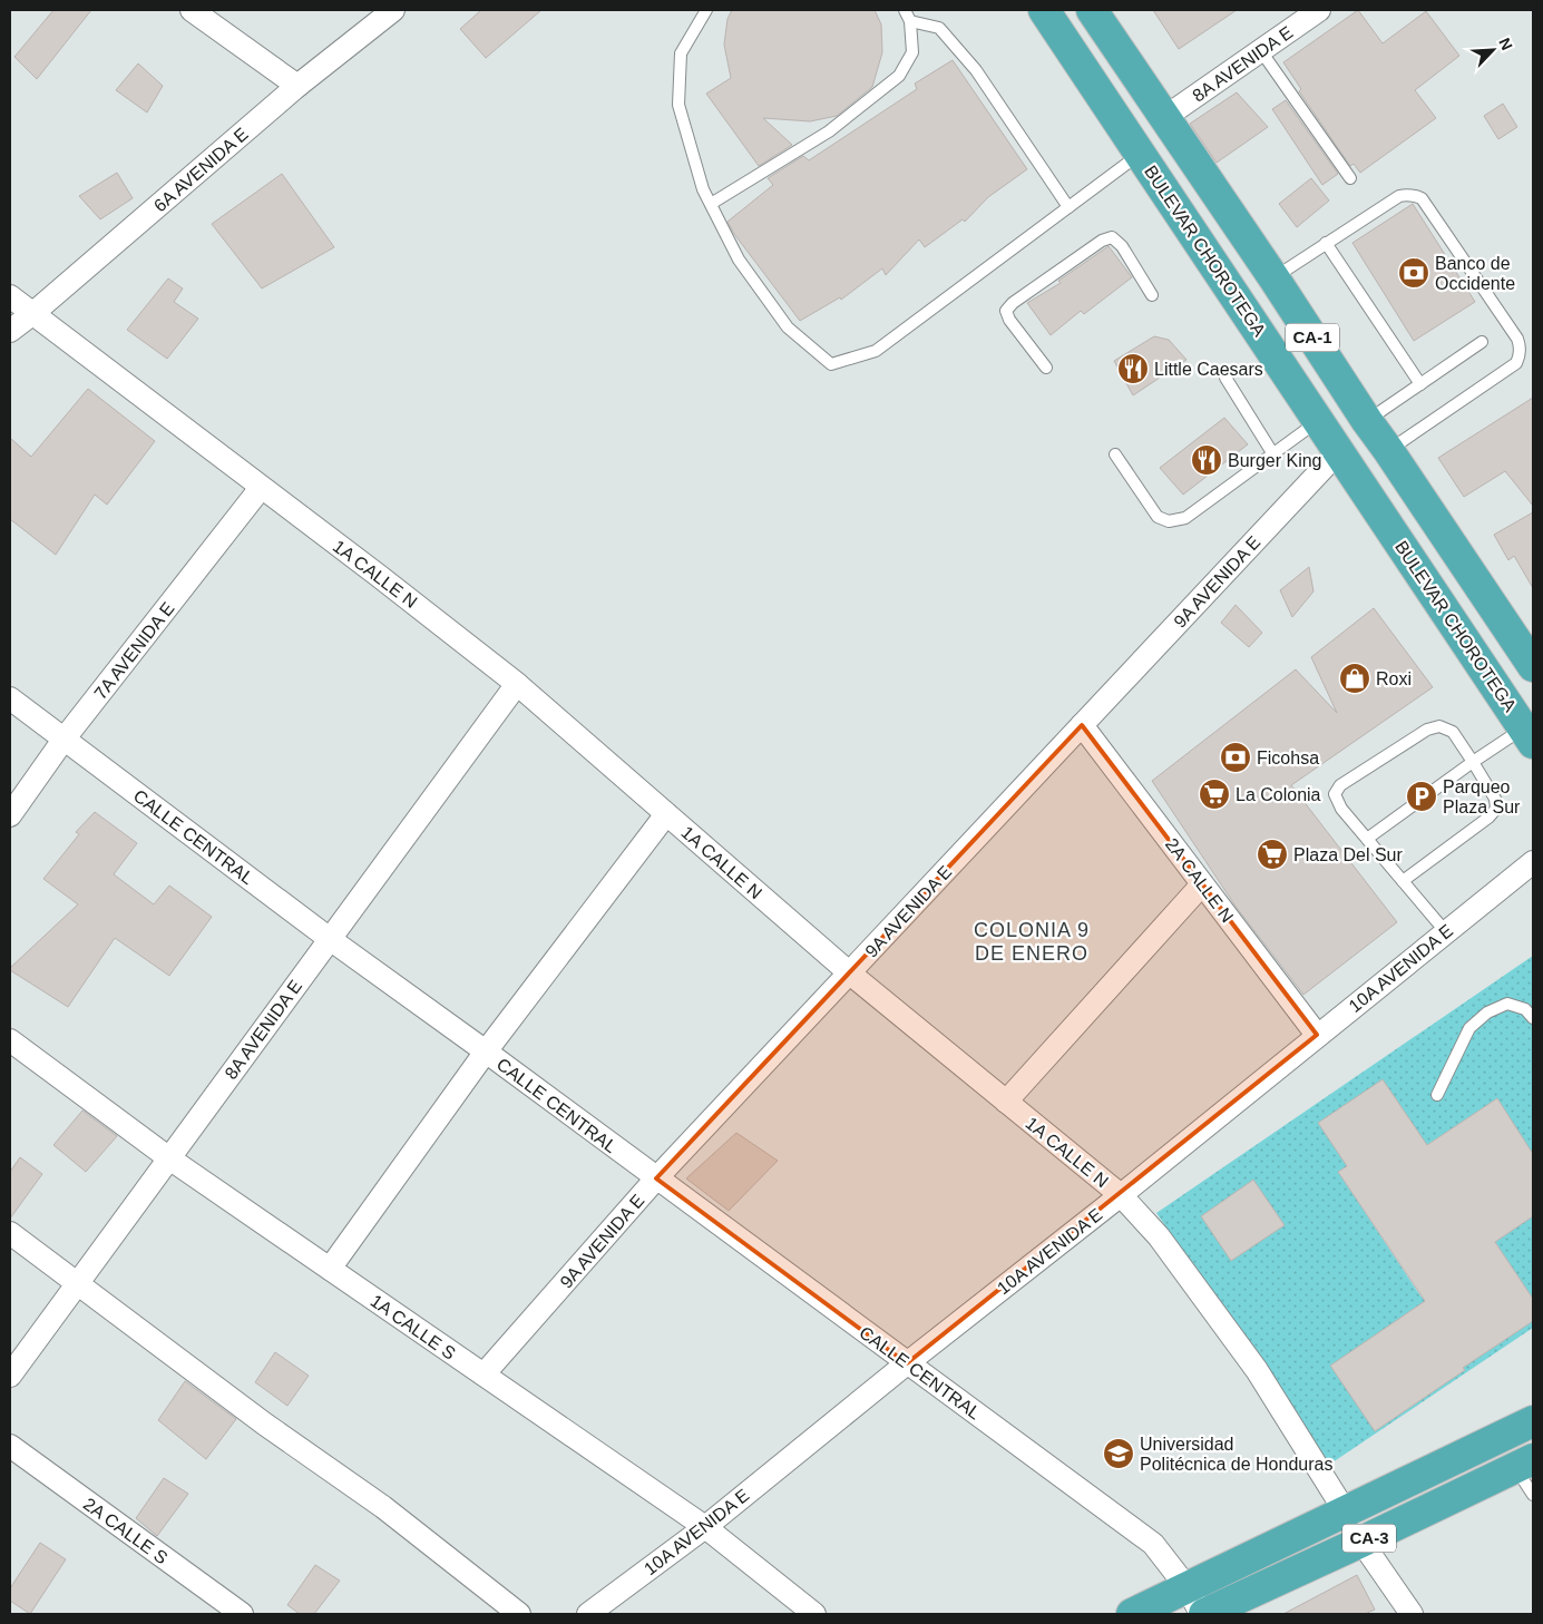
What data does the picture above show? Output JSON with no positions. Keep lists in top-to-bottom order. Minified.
{"streets":{"highway":["BULEVAR CHOROTEGA","CA-1","CA-3"],"street":["8A AVENIDA E","6A AVENIDA E","1A CALLE N","9A AVENIDA E","7A AVENIDA E","CALLE CENTRAL","2A CALLE N","10A AVENIDA E","1A CALLE S","2A CALLE S"]},"crossings":[["8A AVENIDA E","CA-1"],["8A AVENIDA E","1A CALLE N"],["8A AVENIDA E","CALLE CENTRAL"],["8A AVENIDA E","1A CALLE S"],["6A AVENIDA E","1A CALLE N"],["BULEVAR CHOROTEGA","9A AVENIDA E"],["1A CALLE N","9A AVENIDA E"],["1A CALLE N","7A AVENIDA E"],["1A CALLE N","10A AVENIDA E"],["1A CALLE N","CA-3"],["9A AVENIDA E","CALLE CENTRAL"],["9A AVENIDA E","2A CALLE N"],["9A AVENIDA E","1A CALLE S"],["7A AVENIDA E","CALLE CENTRAL"],["CALLE CENTRAL","10A AVENIDA E"],["CALLE CENTRAL","CA-3"],["2A CALLE N","10A AVENIDA E"],["10A AVENIDA E","1A CALLE S"]],"districts":["COLONIA 9 DE ENERO"],"places":{"bank":["Banco de Occidente","Ficohsa"],"restaurant":["Little Caesars","Burger King"],"shop":["Roxi"],"supermarket":["La Colonia","Plaza Del Sur"],"parking":["Parqueo Plaza Sur"],"school or university":["Universidad Politécnica de Honduras"]},"north":"top right"}
